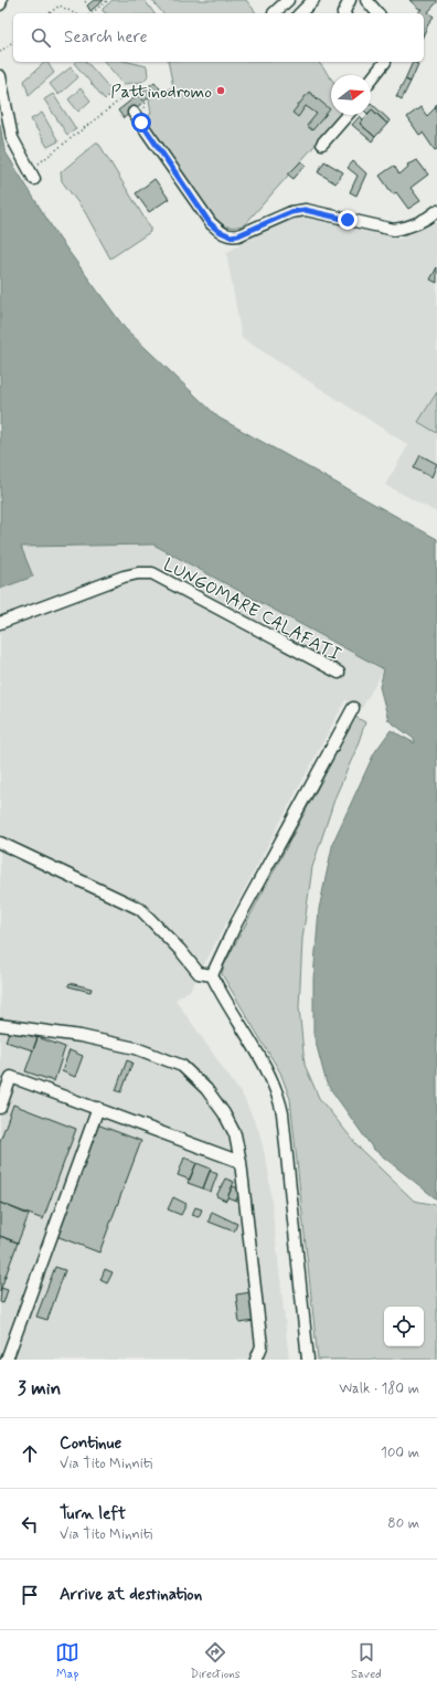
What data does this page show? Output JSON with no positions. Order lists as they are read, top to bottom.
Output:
{
  "streets": {
    "street": ["LUNGOMARE CALAFATI"]
  },
  "places": ["Pattinodromo"],
  "north": "right",
  "page": {
    "search": "Search here",
    "heading": ["3 min", "Walk · 180 m"],
    "list": [
      ["Continue", "Via Tito Minniti", "100 m"],
      ["Turn left", "Via Tito Minniti", "80 m"],
      "Arrive at destination"
    ],
    "nav": ["Map", "Directions", "Saved"]
  }
}
